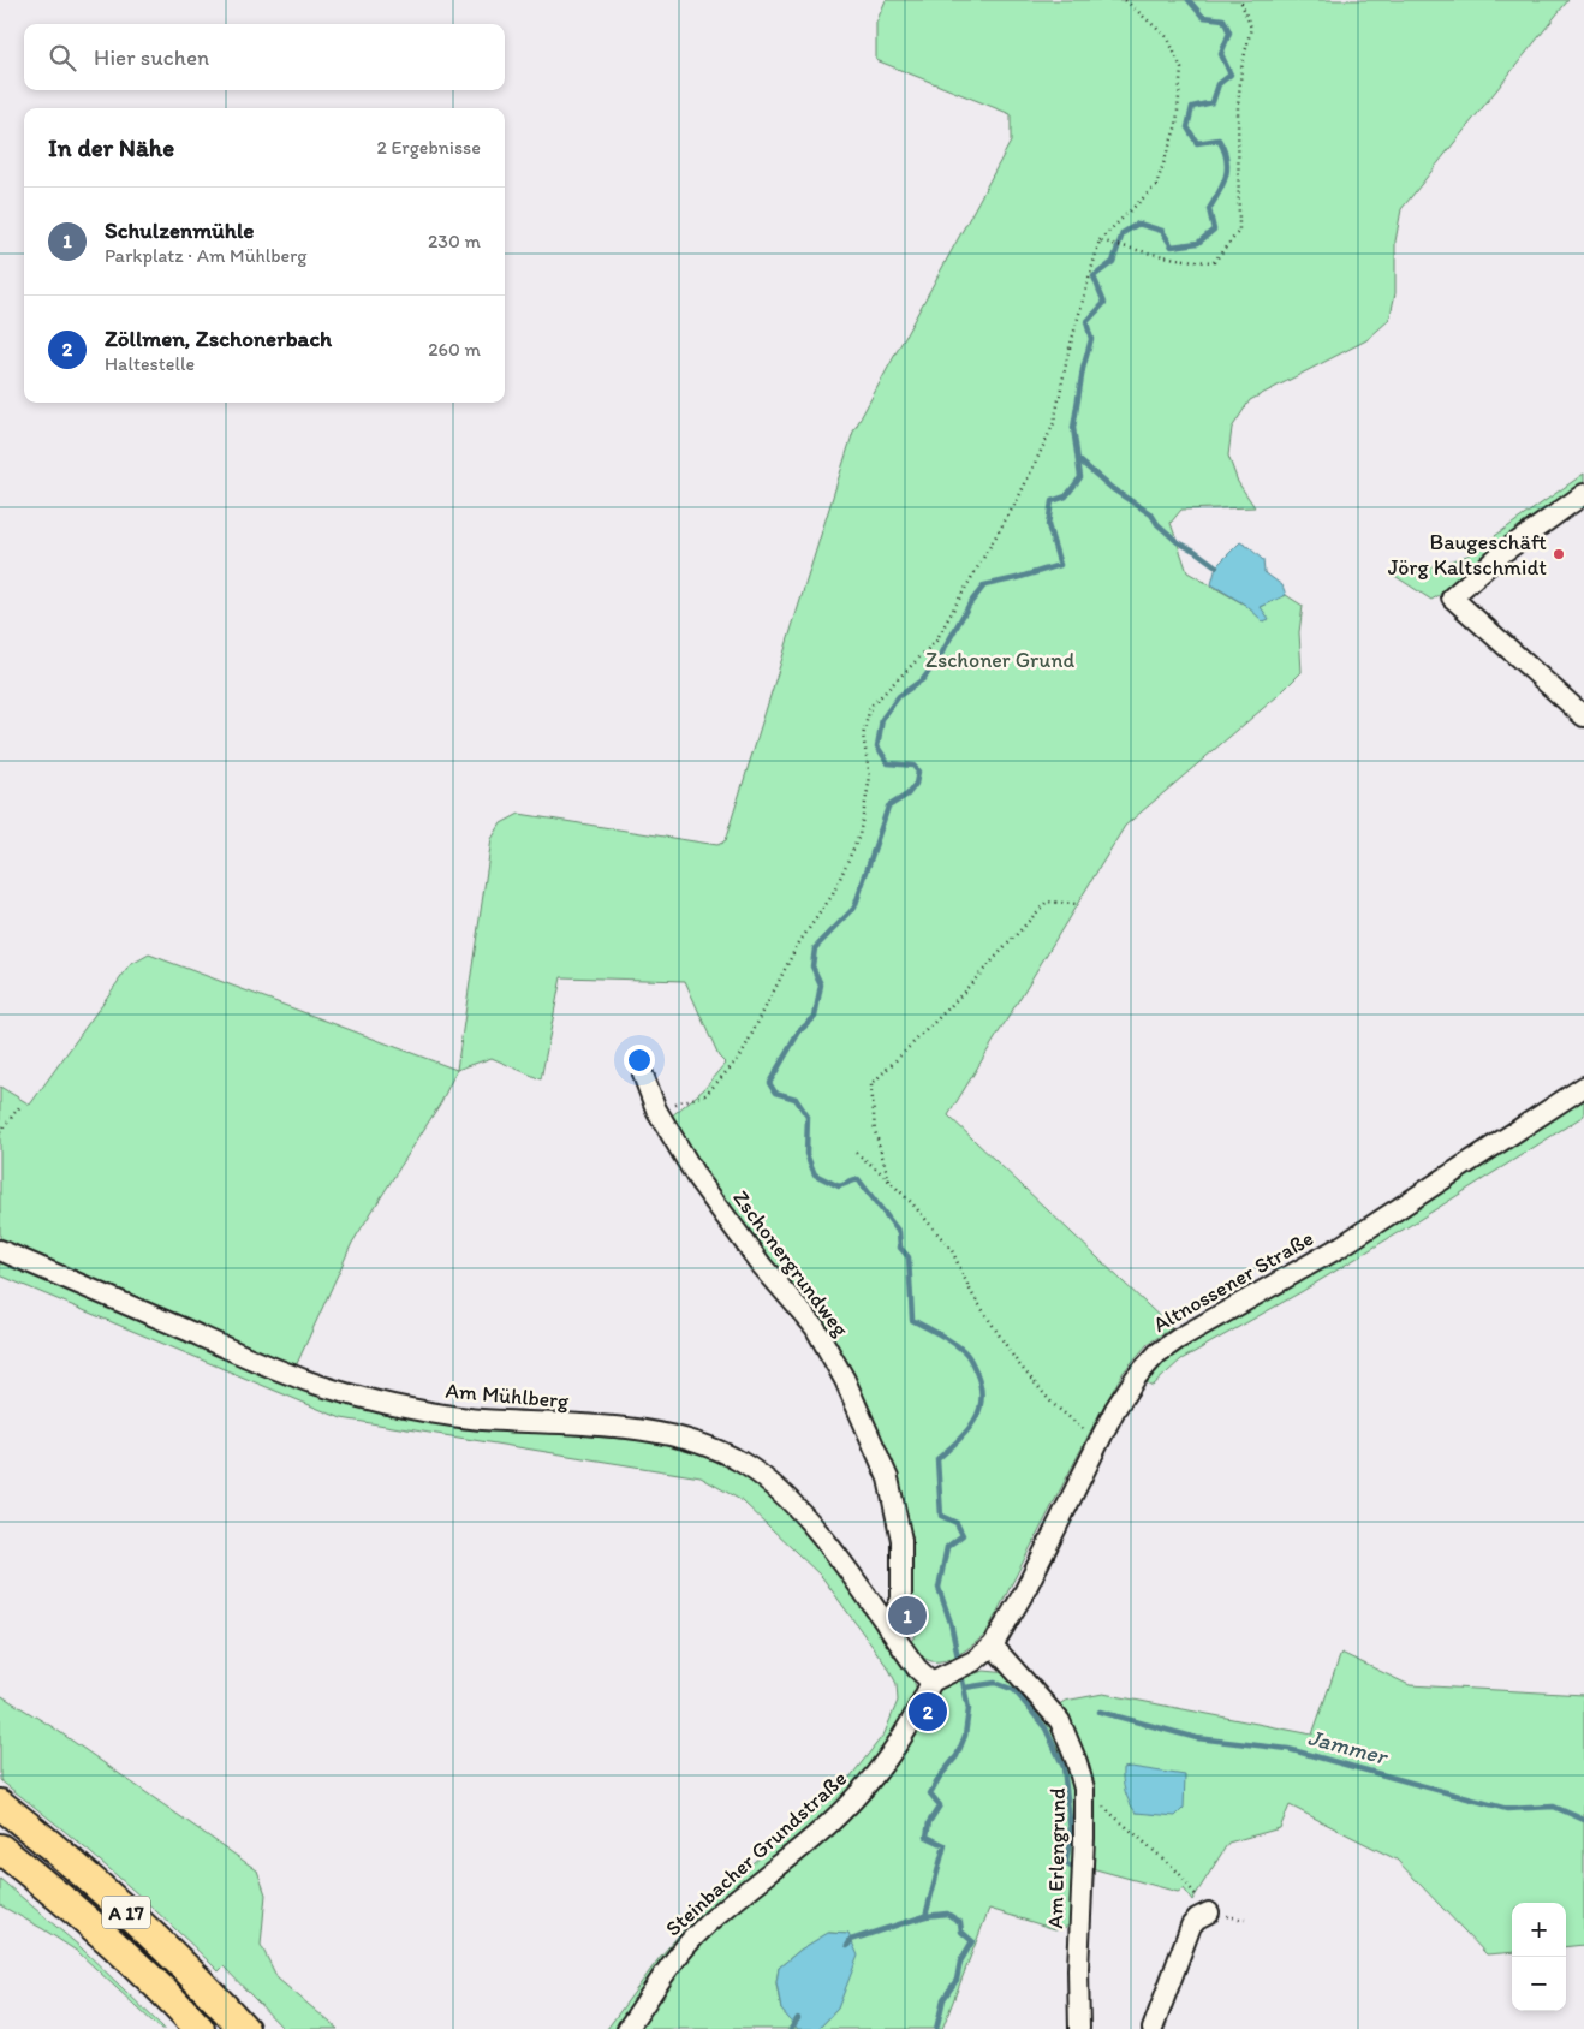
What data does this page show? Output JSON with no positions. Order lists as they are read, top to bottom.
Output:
{
  "streets": {
    "highway": ["A 17"],
    "street": [
      "Zschonergrundweg",
      "Altnossener Straße",
      "Am Mühlberg",
      "Steinbacher Grundstraße",
      "Am Erlengrund"
    ]
  },
  "crossings": [
    ["Zschonergrundweg", "Am Mühlberg"],
    ["Altnossener Straße", "Am Mühlberg"],
    ["Altnossener Straße", "Steinbacher Grundstraße"],
    ["Altnossener Straße", "Am Erlengrund"],
    ["Am Mühlberg", "Steinbacher Grundstraße"]
  ],
  "water": ["Jammer"],
  "parks": ["Zschoner Grund"],
  "places": ["Baugeschäft Jörg Kaltschmidt"],
  "page": {
    "search": "Hier suchen",
    "heading": ["In der Nähe", "2 Ergebnisse"],
    "list": [
      {
        "mark": "1",
        "name": "Schulzenmühle",
        "note": "Parkplatz · Am Mühlberg",
        "value": "230 m"
      },
      {
        "mark": "2",
        "name": "Zöllmen, Zschonerbach",
        "note": "Haltestelle",
        "value": "260 m"
      }
    ],
    "pins": ["1", "2"],
    "map_buttons": ["+", "−"]
  }
}
